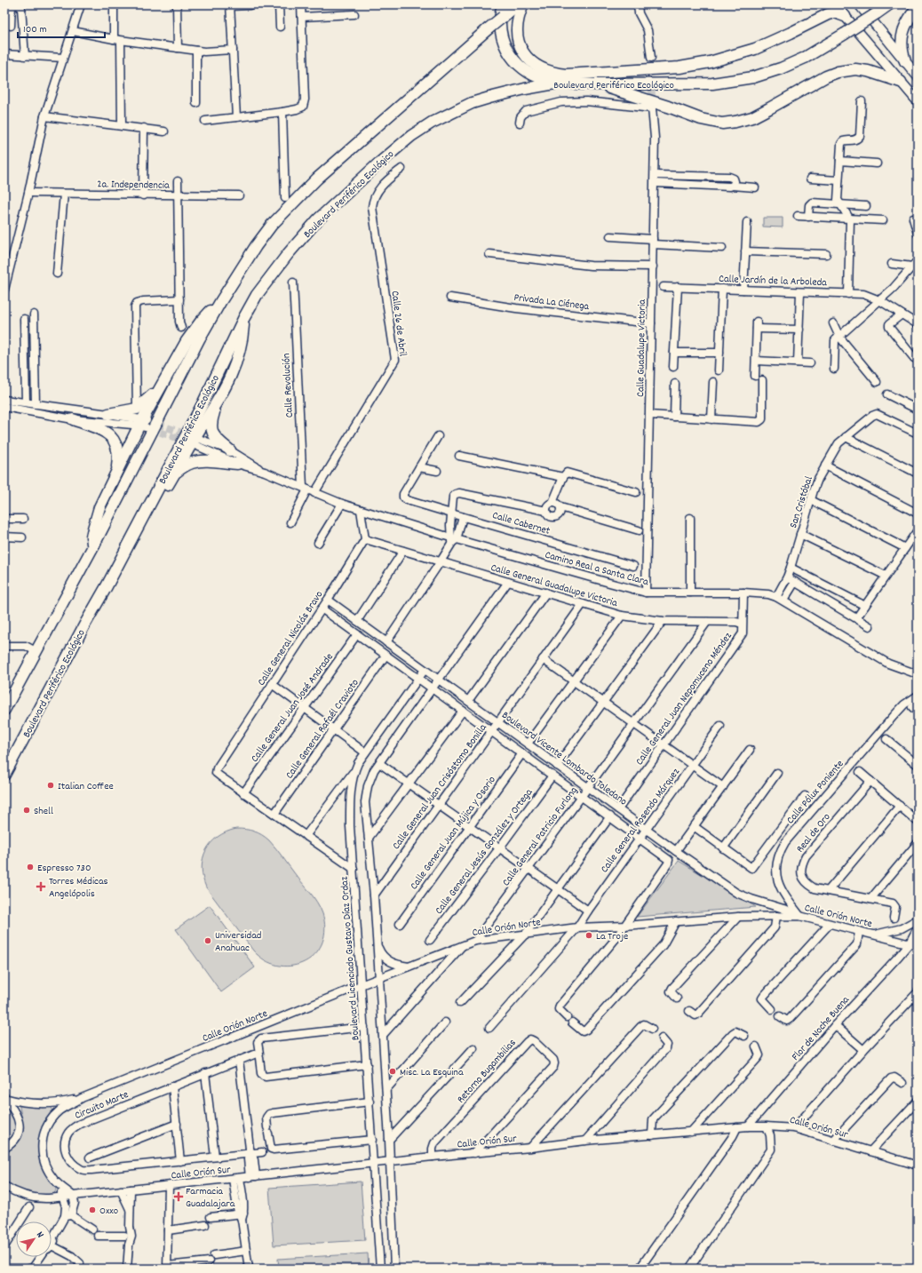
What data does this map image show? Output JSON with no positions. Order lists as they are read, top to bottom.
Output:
{
  "streets": {
    "highway": ["Boulevard Periférico Ecológico"],
    "street": [
      "2a. Independencia",
      "Calle Jardín de la Arboleda",
      "Privada La Ciénega",
      "Calle 26 de Abril",
      "Calle Guadalupe Victoria",
      "Calle Revolución",
      "San Cristóbal",
      "Calle Cabernet",
      "Camino Real a Santa Clara",
      "Calle General Guadalupe Victoria",
      "Calle General Nicolás Bravo",
      "Calle General Juan Nepomuceno Méndez",
      "Calle General Juan José Andrade",
      "Calle General Rafaél Cravioto",
      "Boulevard Vicente Lombardo Toledano",
      "Calle General Juan Crisóstomo Bonilla",
      "Calle Pólux Poniente",
      "Calle General Rosendo Márquez",
      "Calle General Juan Mújica y Osorio",
      "Real de Oro",
      "Calle General Patricio Furlong",
      "Calle General Jesús González y Ortega",
      "Calle Orión Norte",
      "Boulevard Licenciado Gustavo Díaz Ordaz",
      "Flor de Noche Buena",
      "Retorno Bugambilias",
      "Circuito Marte",
      "Calle Orión Sur"
    ]
  },
  "crossings": [
    ["Privada La Ciénega", "Calle Guadalupe Victoria"],
    ["Calle 26 de Abril", "Calle Revolución"],
    ["Calle 26 de Abril", "Camino Real a Santa Clara"],
    ["Calle Guadalupe Victoria", "Camino Real a Santa Clara"],
    ["Calle Revolución", "Camino Real a Santa Clara"],
    ["San Cristóbal", "Camino Real a Santa Clara"],
    ["Camino Real a Santa Clara", "Calle General Juan Nepomuceno Méndez"],
    ["Calle General Guadalupe Victoria", "Calle General Nicolás Bravo"],
    ["Calle General Guadalupe Victoria", "Calle General Juan Nepomuceno Méndez"],
    ["Calle General Guadalupe Victoria", "Calle General Juan Crisóstomo Bonilla"],
    ["Calle General Guadalupe Victoria", "Calle General Patricio Furlong"],
    ["Calle General Nicolás Bravo", "Calle General Juan José Andrade"],
    ["Calle General Nicolás Bravo", "Boulevard Vicente Lombardo Toledano"],
    ["Calle General Juan Nepomuceno Méndez", "Boulevard Vicente Lombardo Toledano"],
    ["Calle General Juan José Andrade", "Boulevard Vicente Lombardo Toledano"],
    ["Calle General Rafaél Cravioto", "Boulevard Vicente Lombardo Toledano"],
    ["Boulevard Vicente Lombardo Toledano", "Calle General Juan Crisóstomo Bonilla"],
    ["Boulevard Vicente Lombardo Toledano", "Calle Pólux Poniente"],
    ["Boulevard Vicente Lombardo Toledano", "Calle General Rosendo Márquez"],
    ["Boulevard Vicente Lombardo Toledano", "Calle General Juan Mújica y Osorio"],
    ["Boulevard Vicente Lombardo Toledano", "Calle General Patricio Furlong"],
    ["Boulevard Vicente Lombardo Toledano", "Calle General Jesús González y Ortega"],
    ["Boulevard Vicente Lombardo Toledano", "Calle Orión Norte"],
    ["Boulevard Vicente Lombardo Toledano", "Boulevard Licenciado Gustavo Díaz Ordaz"],
    ["Calle Pólux Poniente", "Calle Orión Norte"],
    ["Calle General Rosendo Márquez", "Calle Orión Norte"],
    ["Calle General Patricio Furlong", "Calle Orión Norte"],
    ["Calle Orión Norte", "Boulevard Licenciado Gustavo Díaz Ordaz"],
    ["Calle Orión Norte", "Flor de Noche Buena"],
    ["Boulevard Licenciado Gustavo Díaz Ordaz", "Calle Orión Sur"],
    ["Flor de Noche Buena", "Calle Orión Sur"],
    ["Retorno Bugambilias", "Calle Orión Sur"]
  ],
  "places": {
    "other": [
      "Italian Coffee",
      "Shell",
      "Espresso 730",
      "La Troje",
      "Universidad Anahuac",
      "Misc. La Esquina",
      "Oxxo"
    ],
    "health": ["Torres Médicas Angelópolis", "Farmacia Guadalajara"]
  },
  "scale_bar": "100 m",
  "north": "top right"
}
